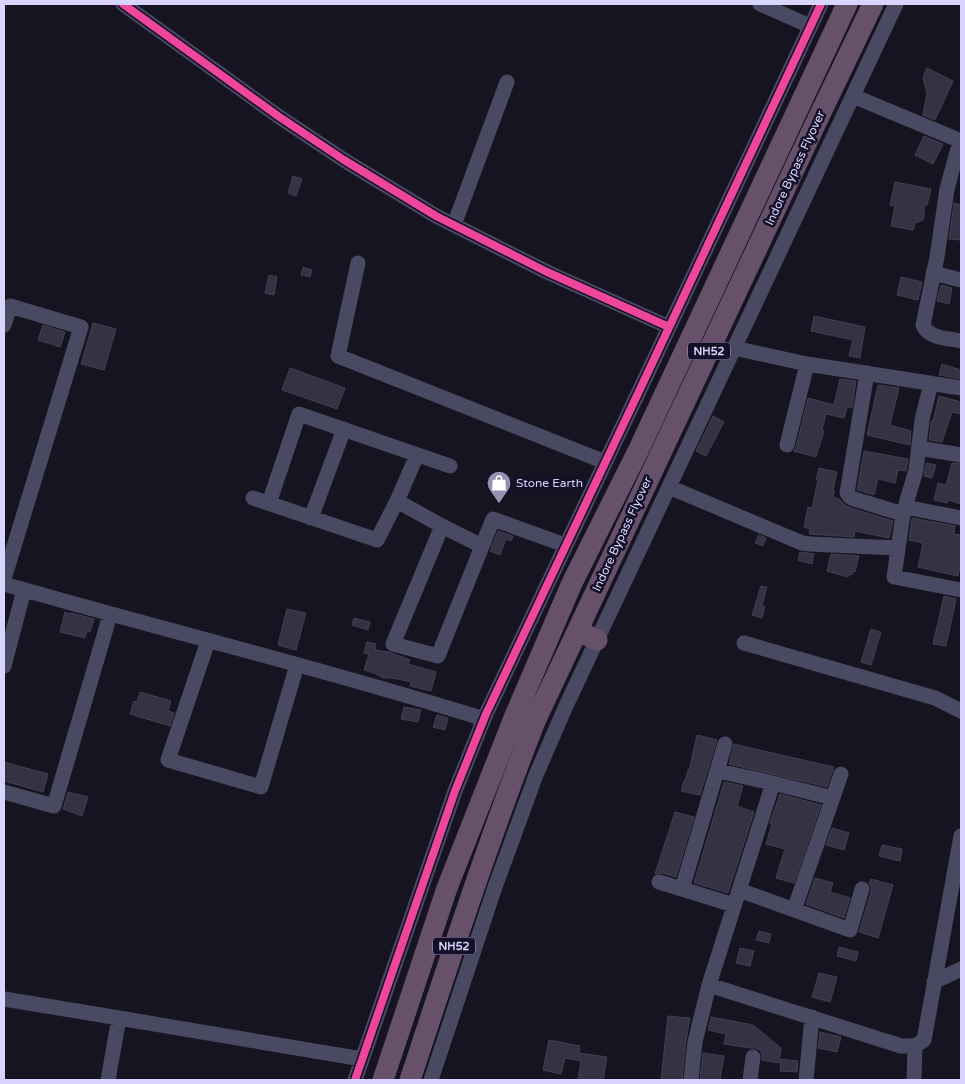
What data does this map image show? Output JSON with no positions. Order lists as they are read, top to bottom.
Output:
{
  "streets": {
    "highway": ["Indore Bypass Flyover", "NH52"]
  },
  "places": {
    "shop": ["Stone Earth"]
  }
}
